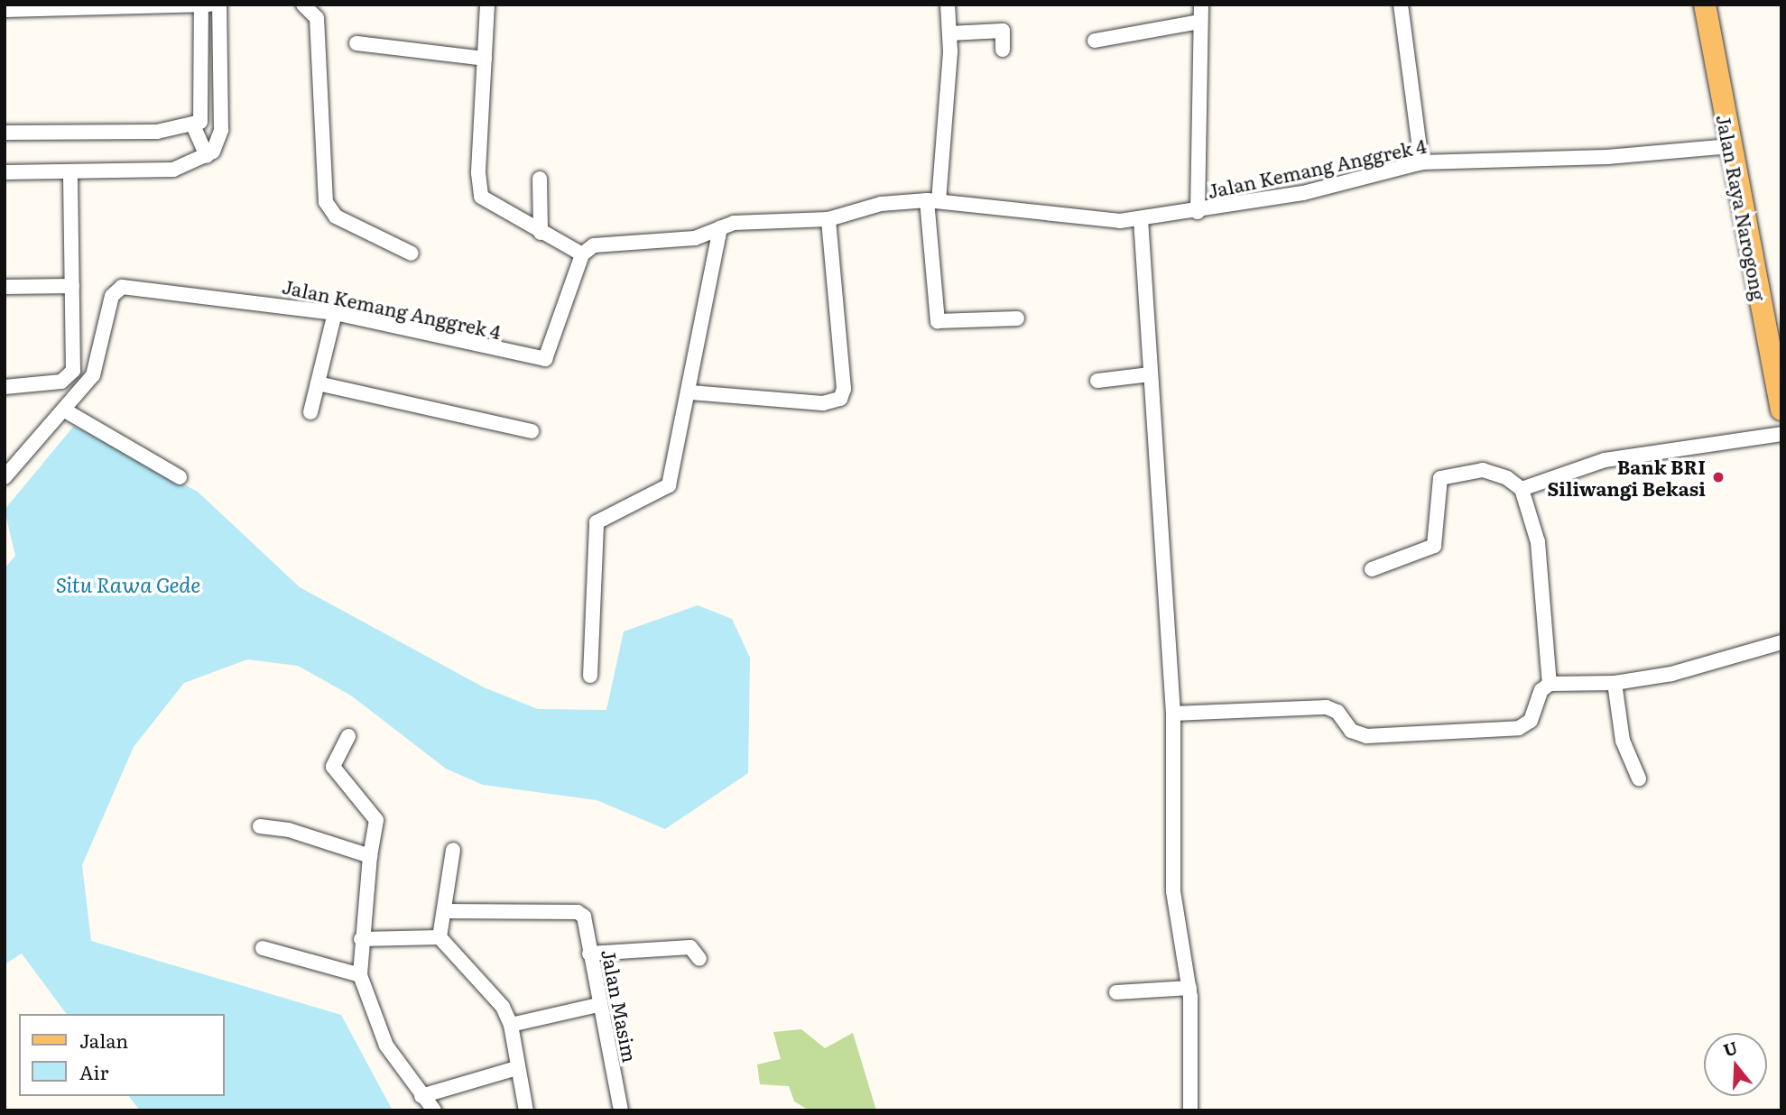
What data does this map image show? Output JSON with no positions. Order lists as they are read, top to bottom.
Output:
{
  "streets": {
    "main road": ["Jalan Raya Narogong"],
    "street": ["Jalan Kemang Anggrek 4", "Jalan Masim"]
  },
  "crossings": [
    ["Jalan Kemang Anggrek 4", "Jalan Raya Narogong"]
  ],
  "water": ["Situ Rawa Gede"],
  "places": ["Bank BRI Siliwangi Bekasi"],
  "legend": ["Jalan", "Air"],
  "north": "top"
}
